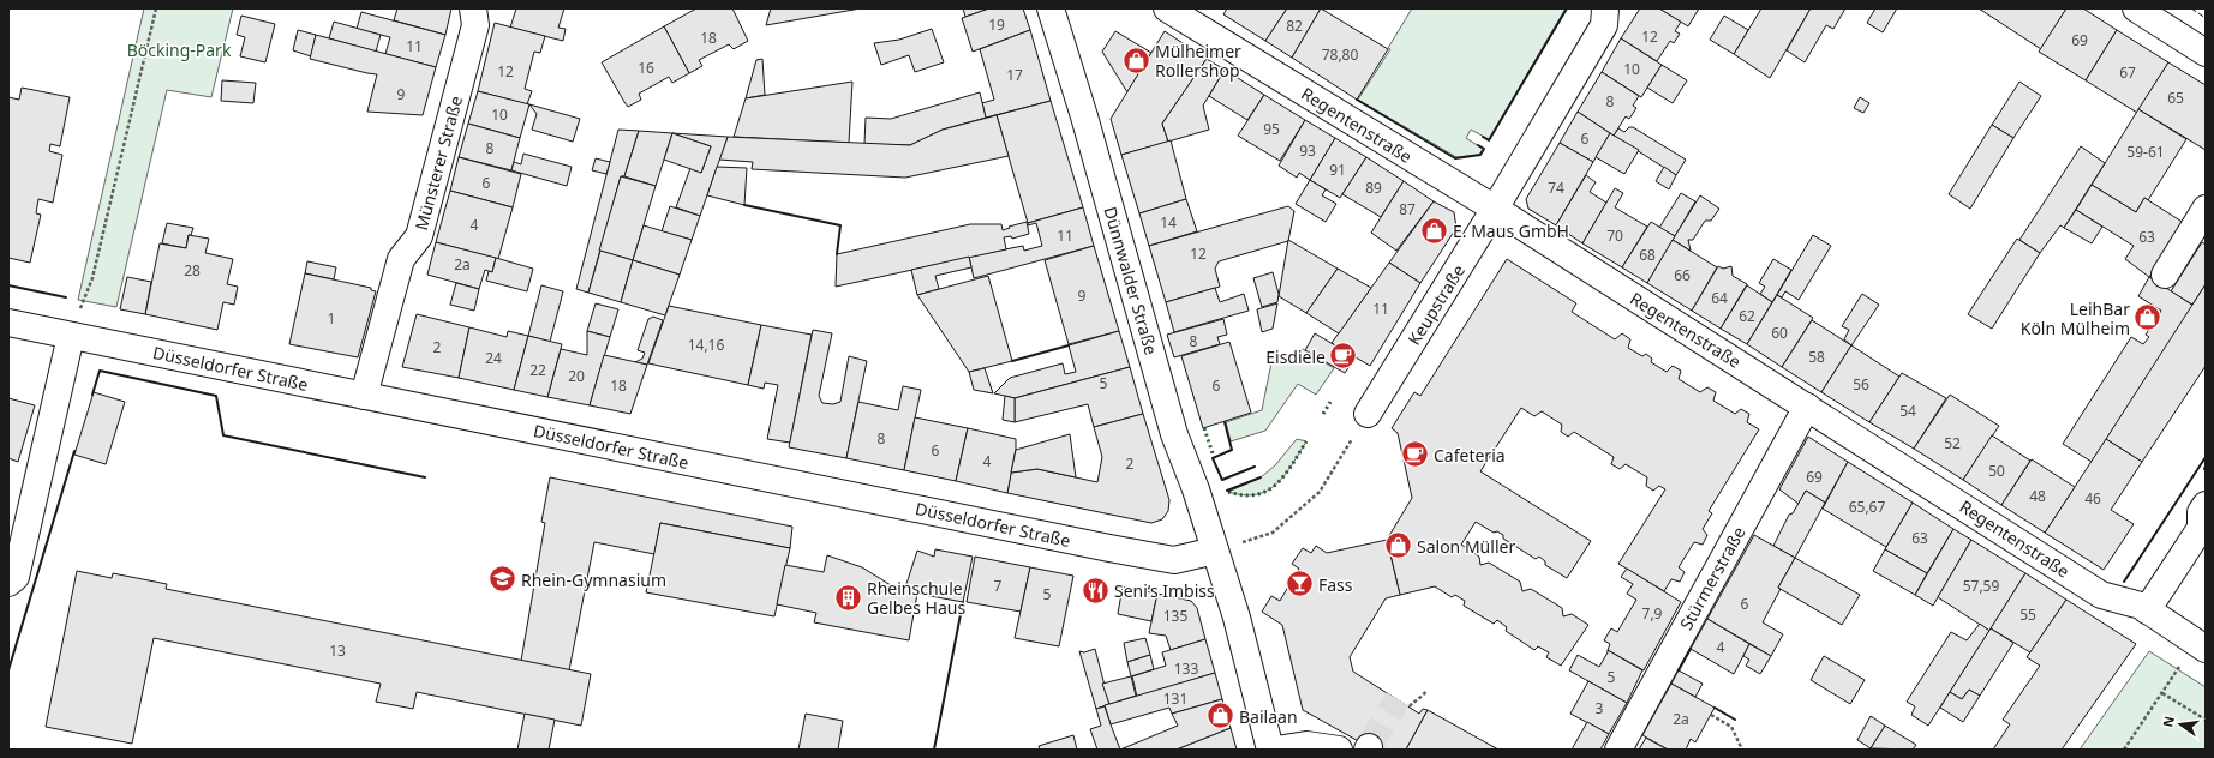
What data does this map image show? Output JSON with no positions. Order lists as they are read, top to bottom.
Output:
{
  "streets": {
    "street": [
      "Regentenstraße",
      "Münsterer Straße",
      "Dünnwalder Straße",
      "Keupstraße",
      "Düsseldorfer Straße",
      "Stürmerstraße"
    ]
  },
  "crossings": [
    ["Regentenstraße", "Keupstraße"],
    ["Regentenstraße", "Stürmerstraße"],
    ["Münsterer Straße", "Düsseldorfer Straße"],
    ["Dünnwalder Straße", "Düsseldorfer Straße"]
  ],
  "parks": ["Böcking-Park"],
  "places": {
    "shop": [
      "Mülheimer Rollershop",
      "E. Maus GmbH",
      "LeihBar Köln Mülheim",
      "Salon Müller",
      "Bailaan"
    ],
    "cafe": ["Eisdiele", "Cafeteria"],
    "school or university": ["Rhein-Gymnasium"],
    "bar": ["Fass"],
    "restaurant": ["Seni‘s Imbiss"],
    "building": ["Rheinschule Gelbes Haus"]
  },
  "house_numbers": [
    "19",
    "82",
    "12",
    "18",
    "69",
    "11",
    "78,80",
    "16",
    "10",
    "12",
    "67",
    "17",
    "9",
    "65",
    "8",
    "10",
    "95",
    "6",
    "8",
    "93",
    "59-61",
    "91",
    "6",
    "89",
    "74",
    "87",
    "14",
    "4",
    "11",
    "70",
    "63",
    "12",
    "68",
    "2a",
    "28",
    "66",
    "9",
    "64",
    "11",
    "62",
    "1",
    "60",
    "8",
    "14,16",
    "2",
    "58",
    "24",
    "22",
    "20",
    "5",
    "56",
    "18",
    "6",
    "54",
    "8",
    "52",
    "6",
    "4",
    "2",
    "50",
    "69",
    "48",
    "46",
    "65,67",
    "63",
    "7",
    "57,59",
    "5",
    "6",
    "7,9",
    "55",
    "135",
    "4",
    "13",
    "133",
    "5",
    "131",
    "3",
    "2a"
  ],
  "north": "left"
}
